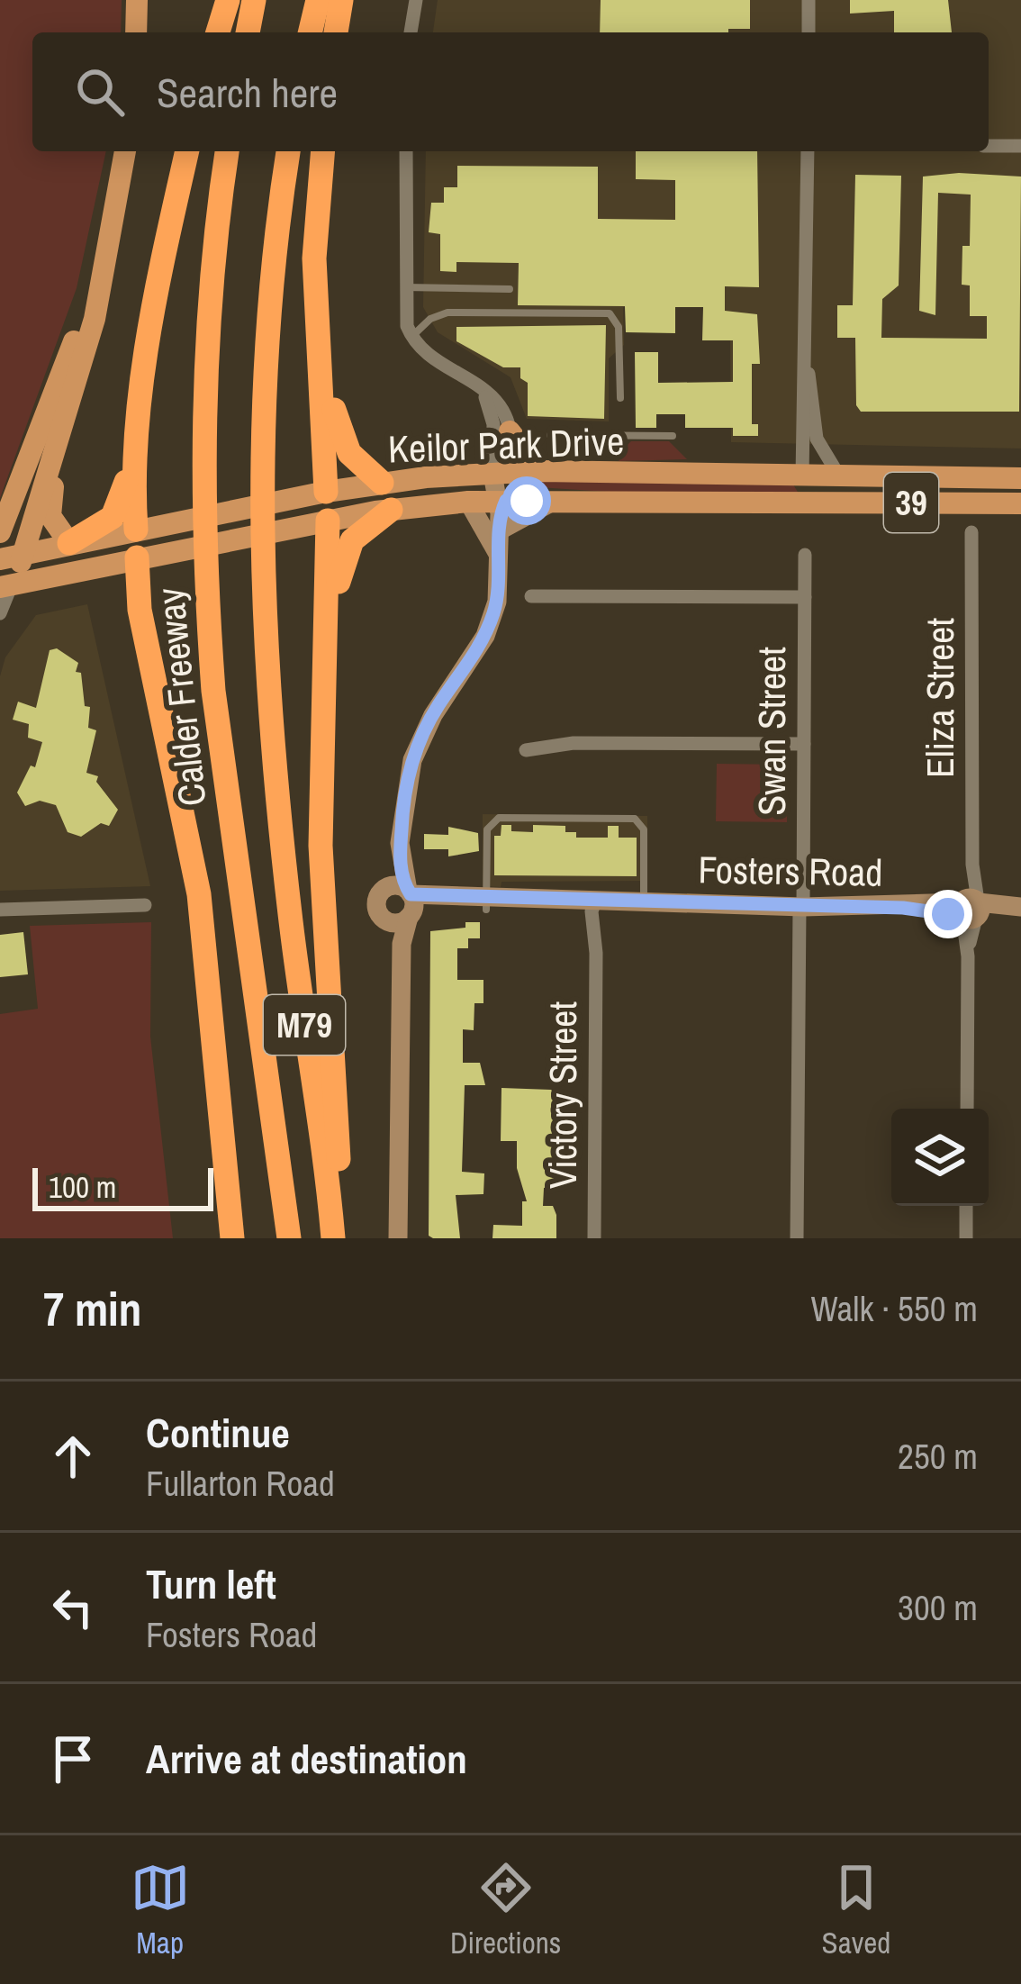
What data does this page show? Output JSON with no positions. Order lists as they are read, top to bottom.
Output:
{
  "streets": {
    "highway": ["Calder Freeway", "M79"],
    "main road": ["Keilor Park Drive", "39", "Fosters Road"],
    "street": ["Eliza Street", "Swan Street", "Victory Street"]
  },
  "crossings": [
    ["Eliza Street", "Fosters Road"],
    ["Swan Street", "Fosters Road"],
    ["Fosters Road", "Victory Street"]
  ],
  "scale_bar": "100 m",
  "page": {
    "search": "Search here",
    "scale": "100 m",
    "heading": ["7 min", "Walk · 550 m"],
    "list": [
      ["Continue", "Fullarton Road", "250 m"],
      ["Turn left", "Fosters Road", "300 m"],
      "Arrive at destination"
    ],
    "nav": ["Map", "Directions", "Saved"]
  }
}
